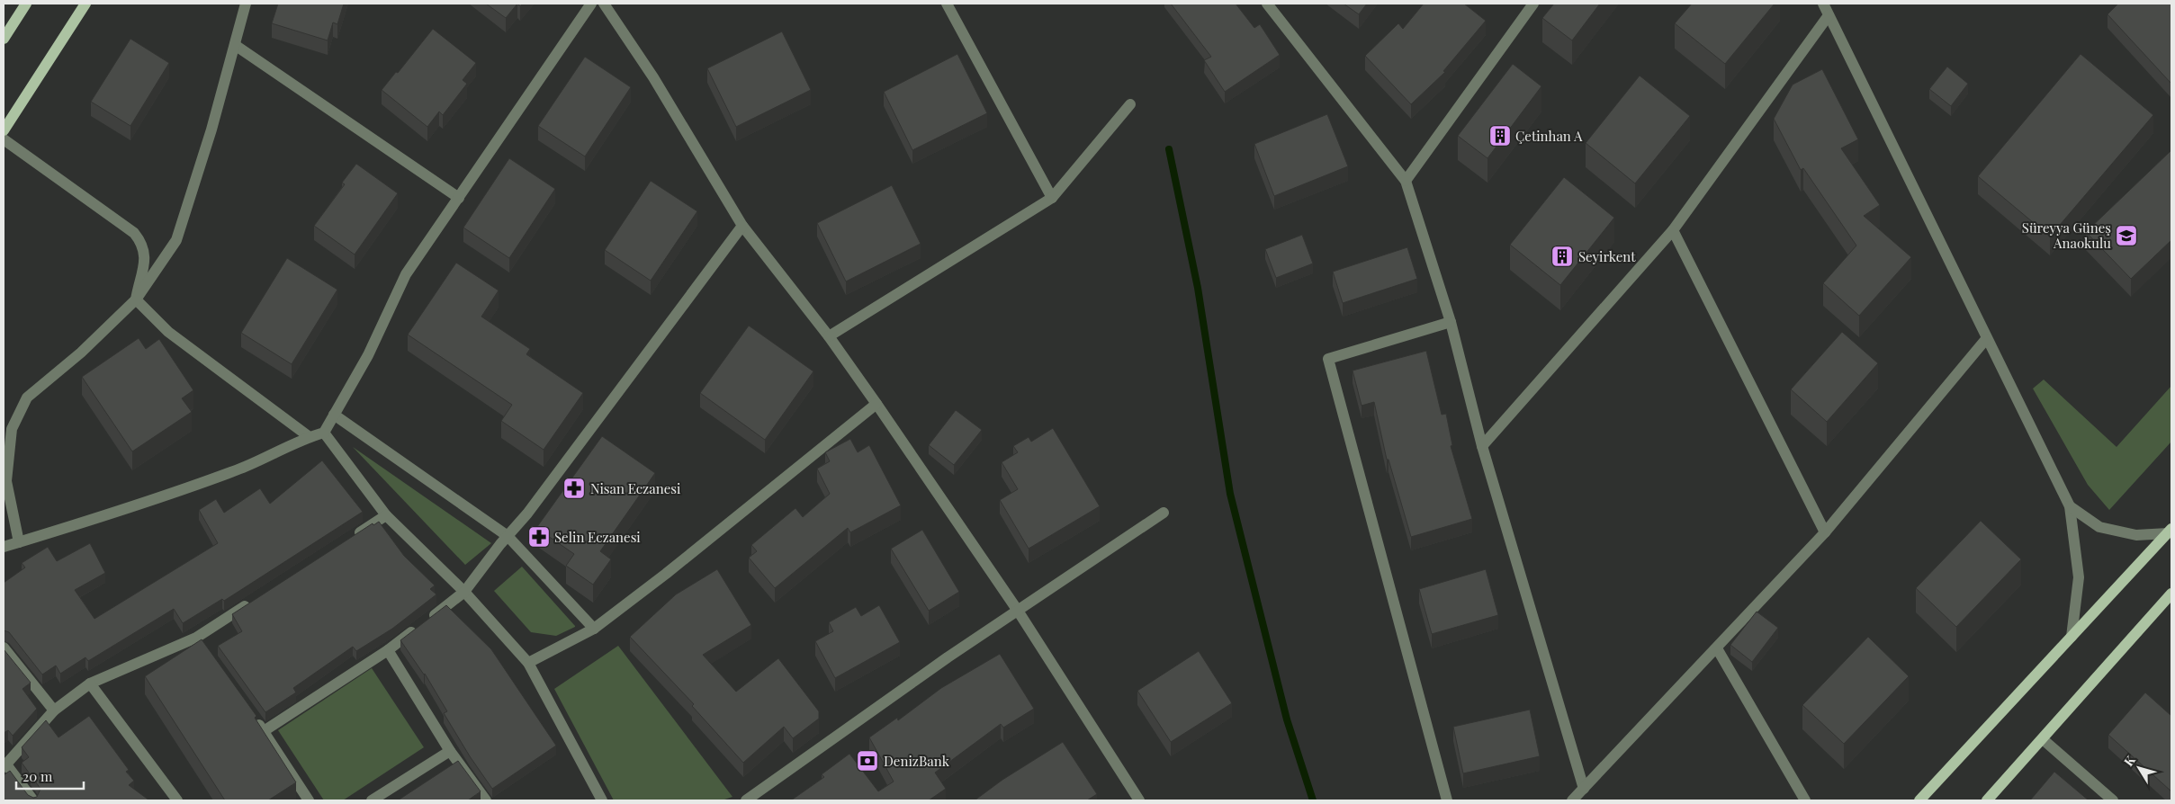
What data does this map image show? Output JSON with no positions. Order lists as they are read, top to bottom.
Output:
{
  "places": {
    "building": ["Çetinhan A", "Seyirkent"],
    "school or university": ["Süreyya Güneş Anaokulu"],
    "pharmacy": ["Nisan Eczanesi", "Selin Eczanesi"],
    "bank": ["DenizBank"]
  },
  "scale_bar": "20 m",
  "north": "top left"
}
